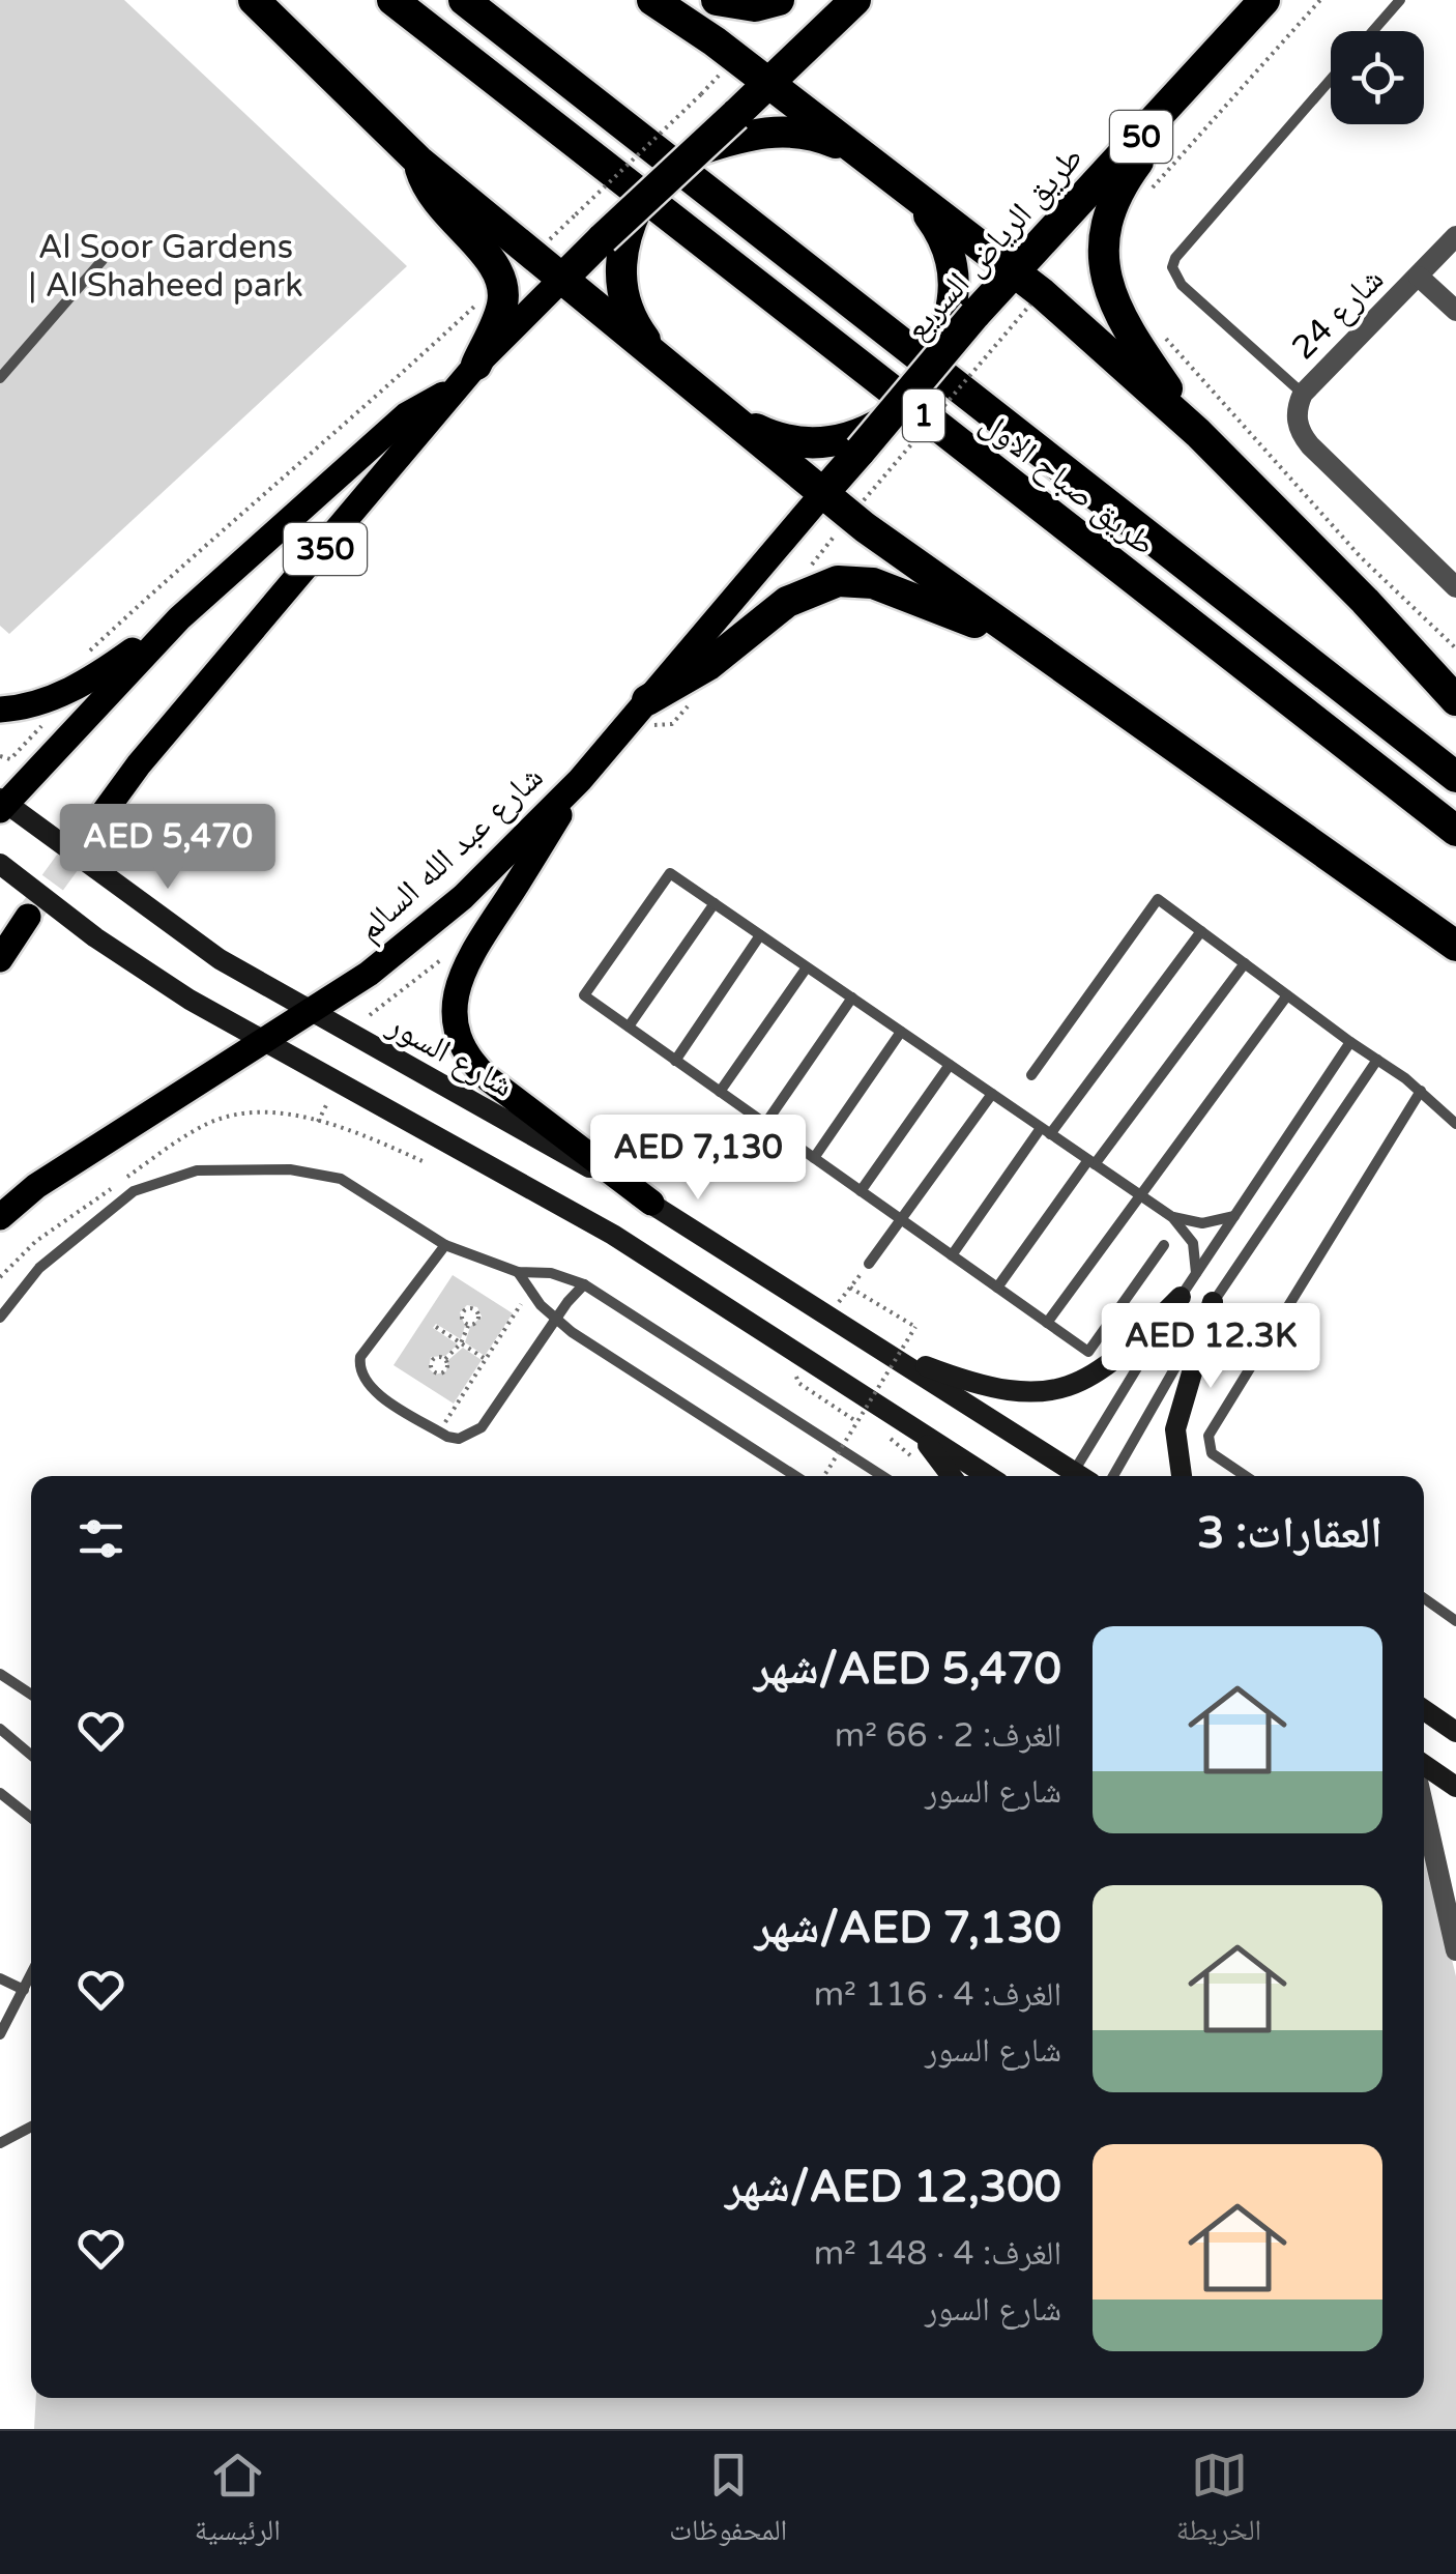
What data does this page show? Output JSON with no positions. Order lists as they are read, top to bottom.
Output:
{
  "streets": {
    "highway": [
      "50",
      "طريق الرياض السريع",
      "1",
      "طريق صباح الاول",
      "350"
    ],
    "main road": ["شارع عبد الله السالم", "شارع السور"],
    "street": ["شارع 24"]
  },
  "crossings": [
    ["طريق الرياض السريع", "350"],
    ["طريق الرياض السريع", "شارع عبد الله السالم"],
    ["شارع عبد الله السالم", "شارع السور"]
  ],
  "parks": ["Al Soor Gardens | Al Shaheed park"],
  "page": {
    "price": ["AED 5,470", "AED 7,130", "AED 12.3K"],
    "heading": "العقارات: 3",
    "list": [
      {
        "name": "AED 5,470/شهر",
        "note": "الغرف: 2 · 66 m² · شارع السور"
      },
      {
        "name": "AED 7,130/شهر",
        "note": "الغرف: 4 · 116 m² · شارع السور"
      },
      {
        "name": "AED 12,300/شهر",
        "note": "الغرف: 4 · 148 m² · شارع السور"
      }
    ],
    "tabs": ["الخريطة", "المحفوظات", "الرئيسية"]
  }
}
